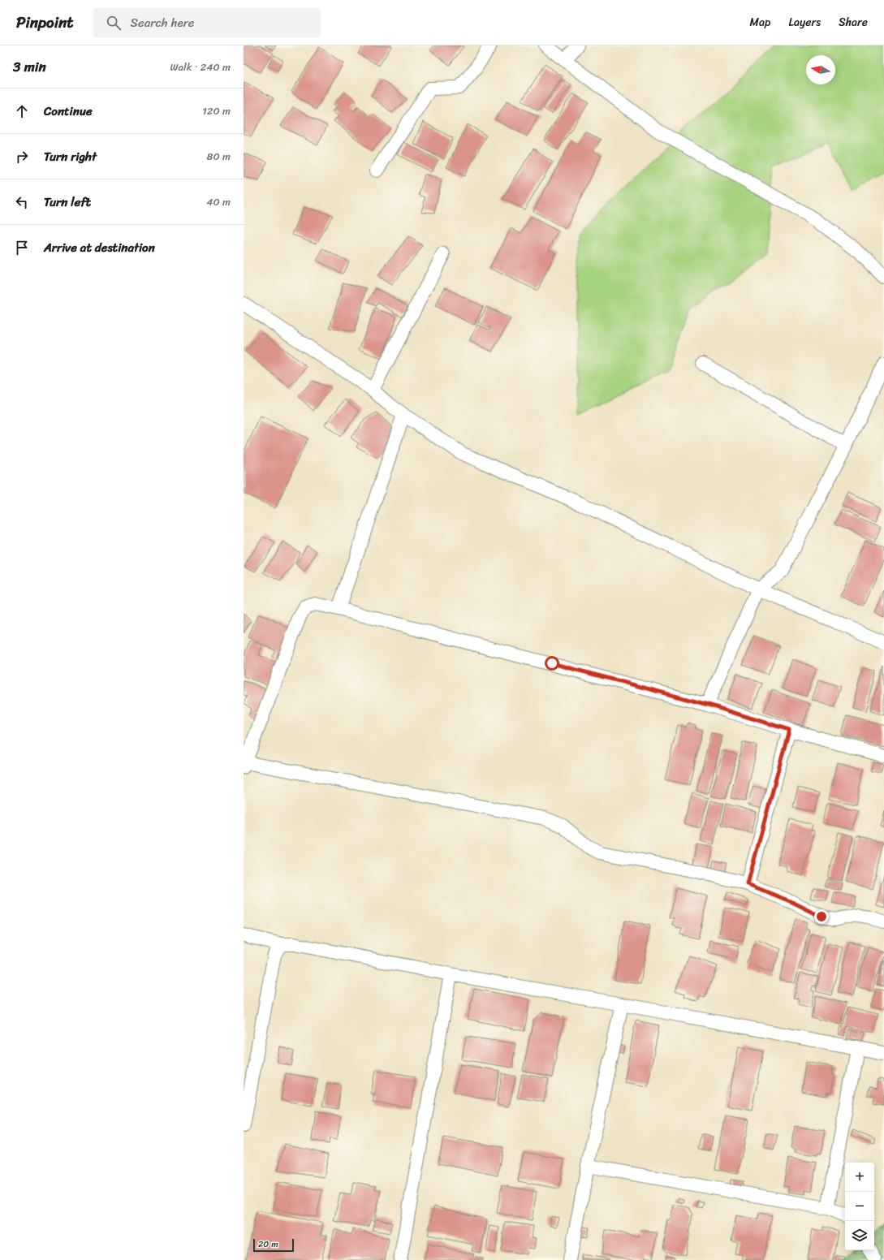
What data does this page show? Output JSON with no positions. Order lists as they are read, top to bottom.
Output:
{
  "scale_bar": "20 m",
  "north": "left",
  "page": {
    "header": "Pinpoint",
    "search": "Search here",
    "nav": ["Map", "Layers", "Share"],
    "heading": ["3 min", "Walk · 240 m"],
    "list": [
      ["Continue", "120 m"],
      ["Turn right", "80 m"],
      ["Turn left", "40 m"],
      "Arrive at destination"
    ],
    "map_buttons": ["+", "−"],
    "scale": "20 m"
  }
}
